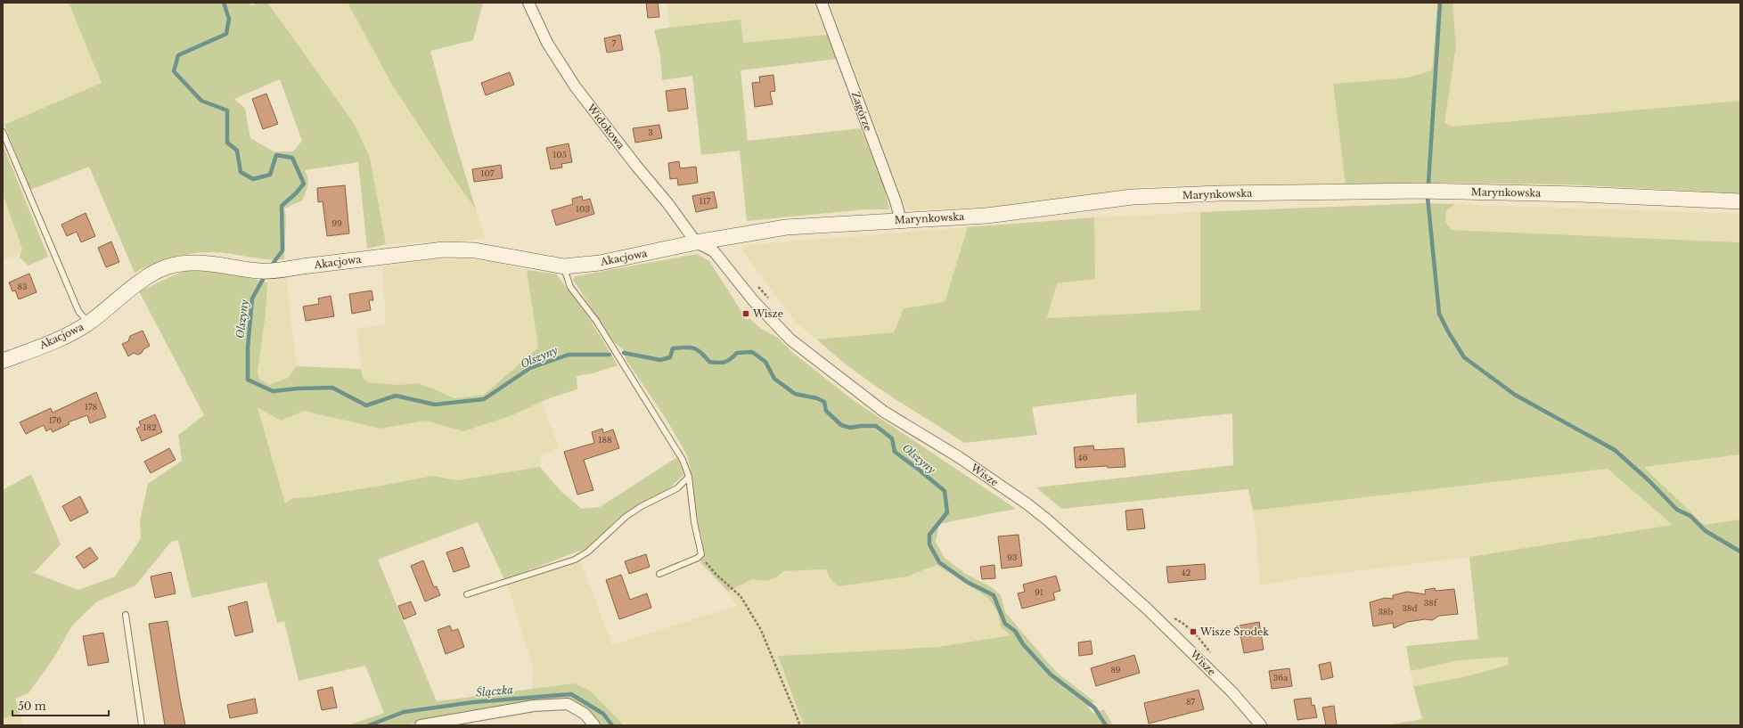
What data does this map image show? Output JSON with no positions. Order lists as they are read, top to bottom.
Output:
{
  "streets": {
    "street": [
      "Zagórze",
      "Widokowa",
      "Marynkowska",
      "Akacjowa",
      "Wisze"
    ]
  },
  "crossings": [
    ["Zagórze", "Marynkowska"],
    ["Widokowa", "Marynkowska"],
    ["Widokowa", "Akacjowa"],
    ["Widokowa", "Wisze"],
    ["Marynkowska", "Akacjowa"],
    ["Marynkowska", "Wisze"],
    ["Akacjowa", "Wisze"]
  ],
  "water": ["Olszyny", "Ślączka"],
  "places": {
    "transit": ["Wisze", "Wisze Środek"]
  },
  "house_numbers": [
    "7",
    "3",
    "105",
    "107",
    "117",
    "103",
    "99",
    "83",
    "178",
    "176",
    "182",
    "188",
    "46",
    "93",
    "42",
    "91",
    "38f",
    "38d",
    "38b",
    "89",
    "36a",
    "87"
  ],
  "scale_bar": "50 m"
}
